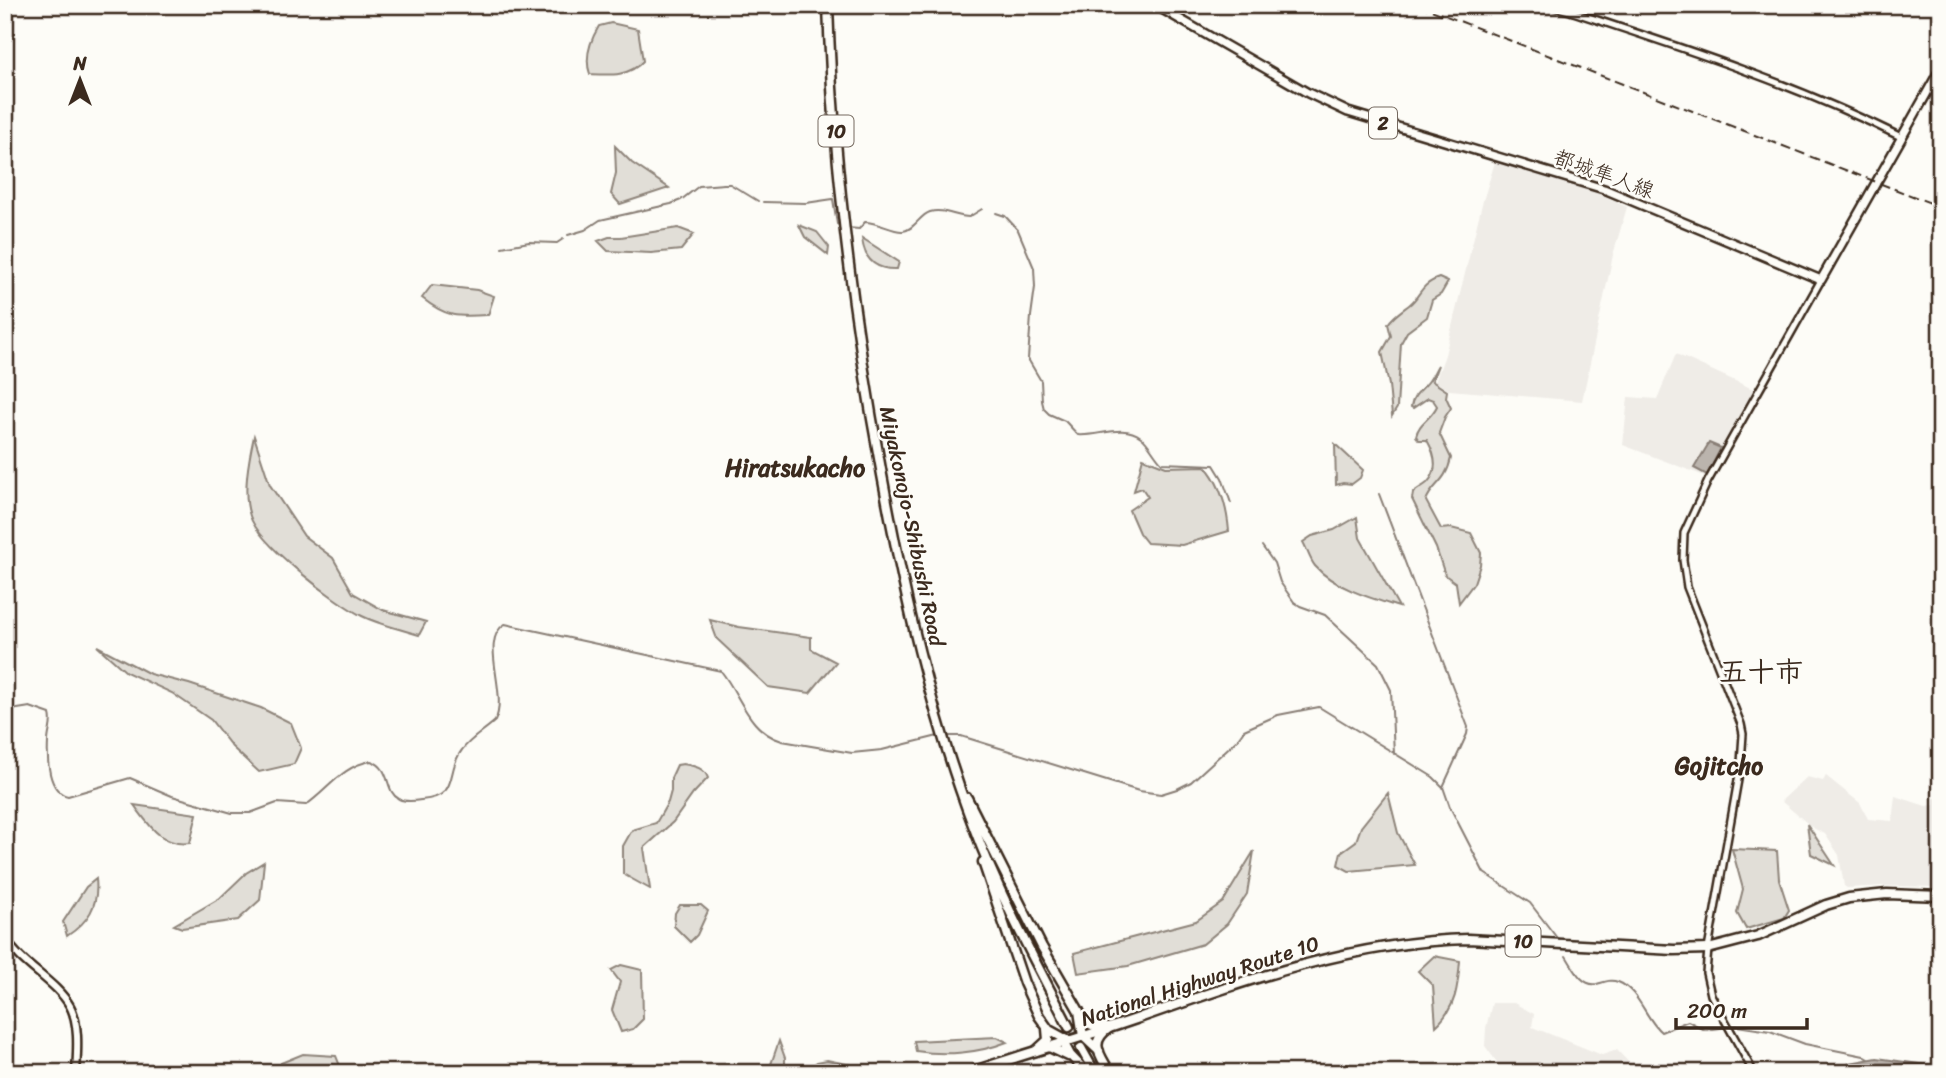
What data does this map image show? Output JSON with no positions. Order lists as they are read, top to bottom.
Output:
{
  "streets": {
    "highway": ["10", "Miyakonojo-Shibushi Road", "National Highway Route 10"],
    "main road": ["2", "都城隼人線"]
  },
  "crossings": [
    ["10", "Miyakonojo-Shibushi Road"]
  ],
  "districts": ["Hiratsukacho", "五十市", "Gojitcho"],
  "scale_bar": "200 m",
  "north": "top"
}
